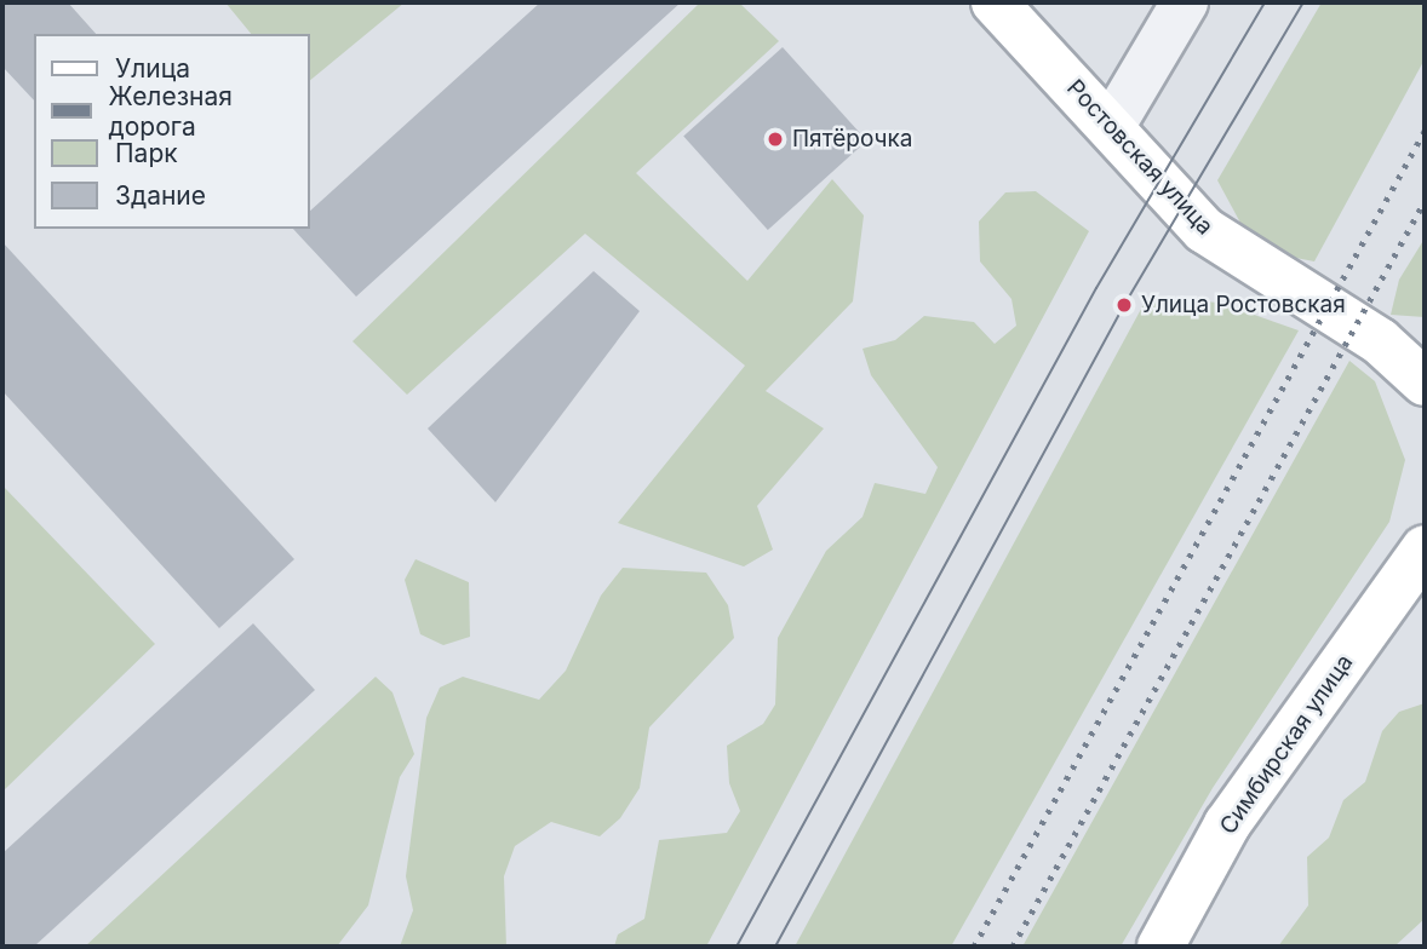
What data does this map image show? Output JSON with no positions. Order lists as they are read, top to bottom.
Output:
{
  "streets": {
    "main road": ["Ростовская улица", "Симбирская улица"]
  },
  "places": ["Пятёрочка", "Улица Ростовская"],
  "legend": [
    "Улица",
    "Железная дорога",
    "Парк",
    "Здание"
  ]
}
